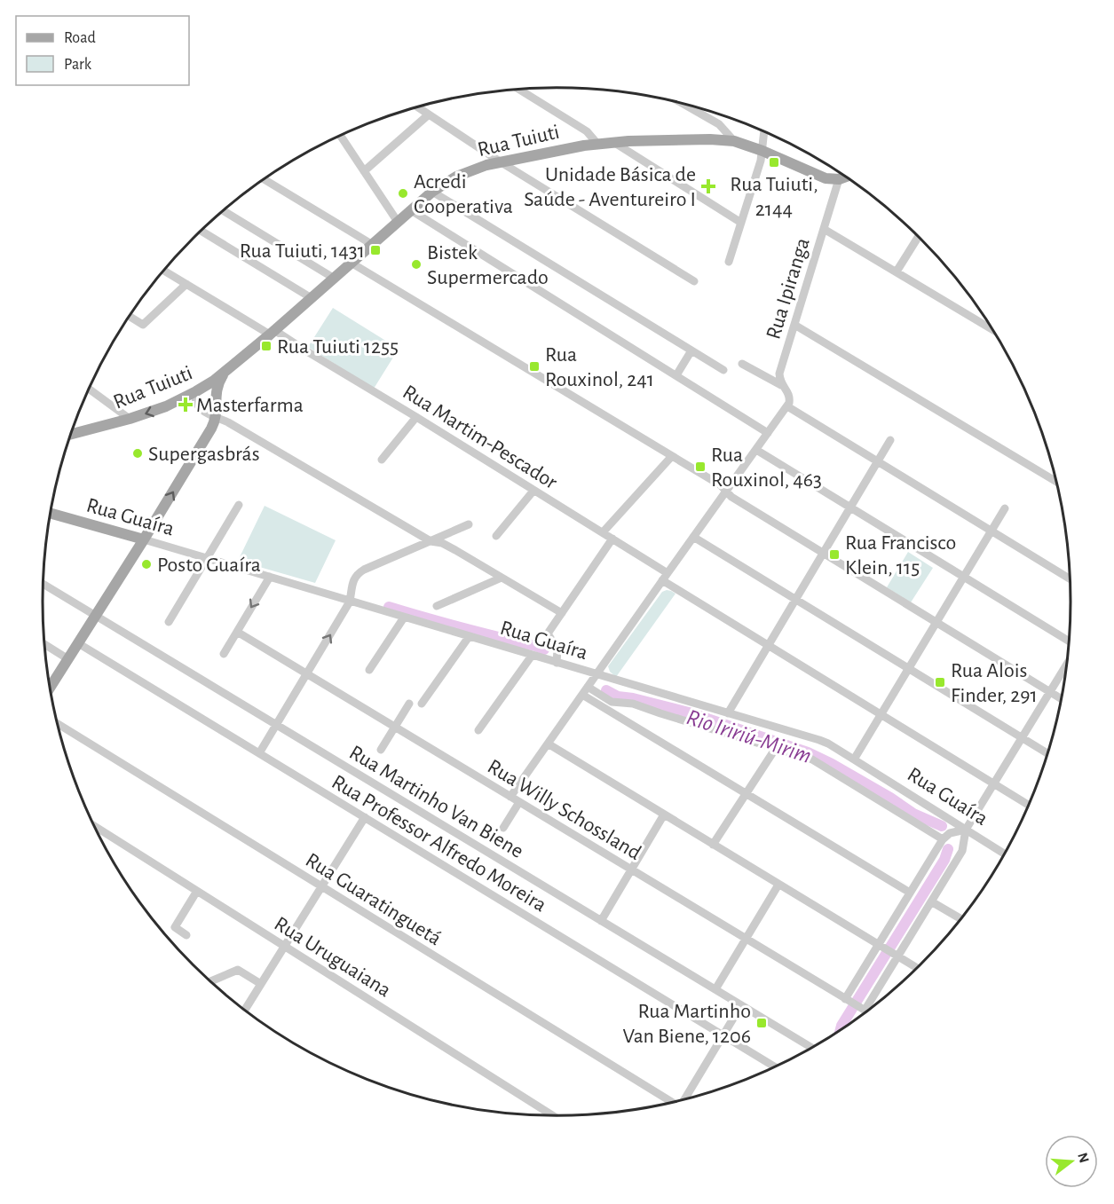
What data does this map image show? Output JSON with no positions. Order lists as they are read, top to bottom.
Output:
{
  "streets": {
    "main road": ["Rua Tuiuti", "Rua Guaíra"],
    "street": [
      "Rua Ipiranga",
      "Rua Martim-Pescador",
      "Rua Martinho Van Biene",
      "Rua Willy Schossland",
      "Rua Professor Alfredo Moreira",
      "Rua Guaratinguetá",
      "Rua Uruguaiana"
    ]
  },
  "crossings": [
    ["Rua Tuiuti", "Rua Ipiranga"],
    ["Rua Tuiuti", "Rua Martim-Pescador"]
  ],
  "water": ["Rio Iririú-Mirim"],
  "places": {
    "transit": [
      "Rua Tuiuti, 2144",
      "Rua Tuiuti, 1431",
      "Rua Tuiuti 1255",
      "Rua Rouxinol, 241",
      "Rua Rouxinol, 463",
      "Rua Francisco Klein, 115",
      "Rua Alois Finder, 291",
      "Rua Martinho Van Biene, 1206"
    ],
    "health": ["Unidade Básica de Saúde - Aventureiro I", "Masterfarma"],
    "other": [
      "Acredi Cooperativa",
      "Bistek Supermercado",
      "Supergasbrás",
      "Posto Guaíra"
    ]
  },
  "legend": ["Road", "Park"],
  "north": "right"
}
